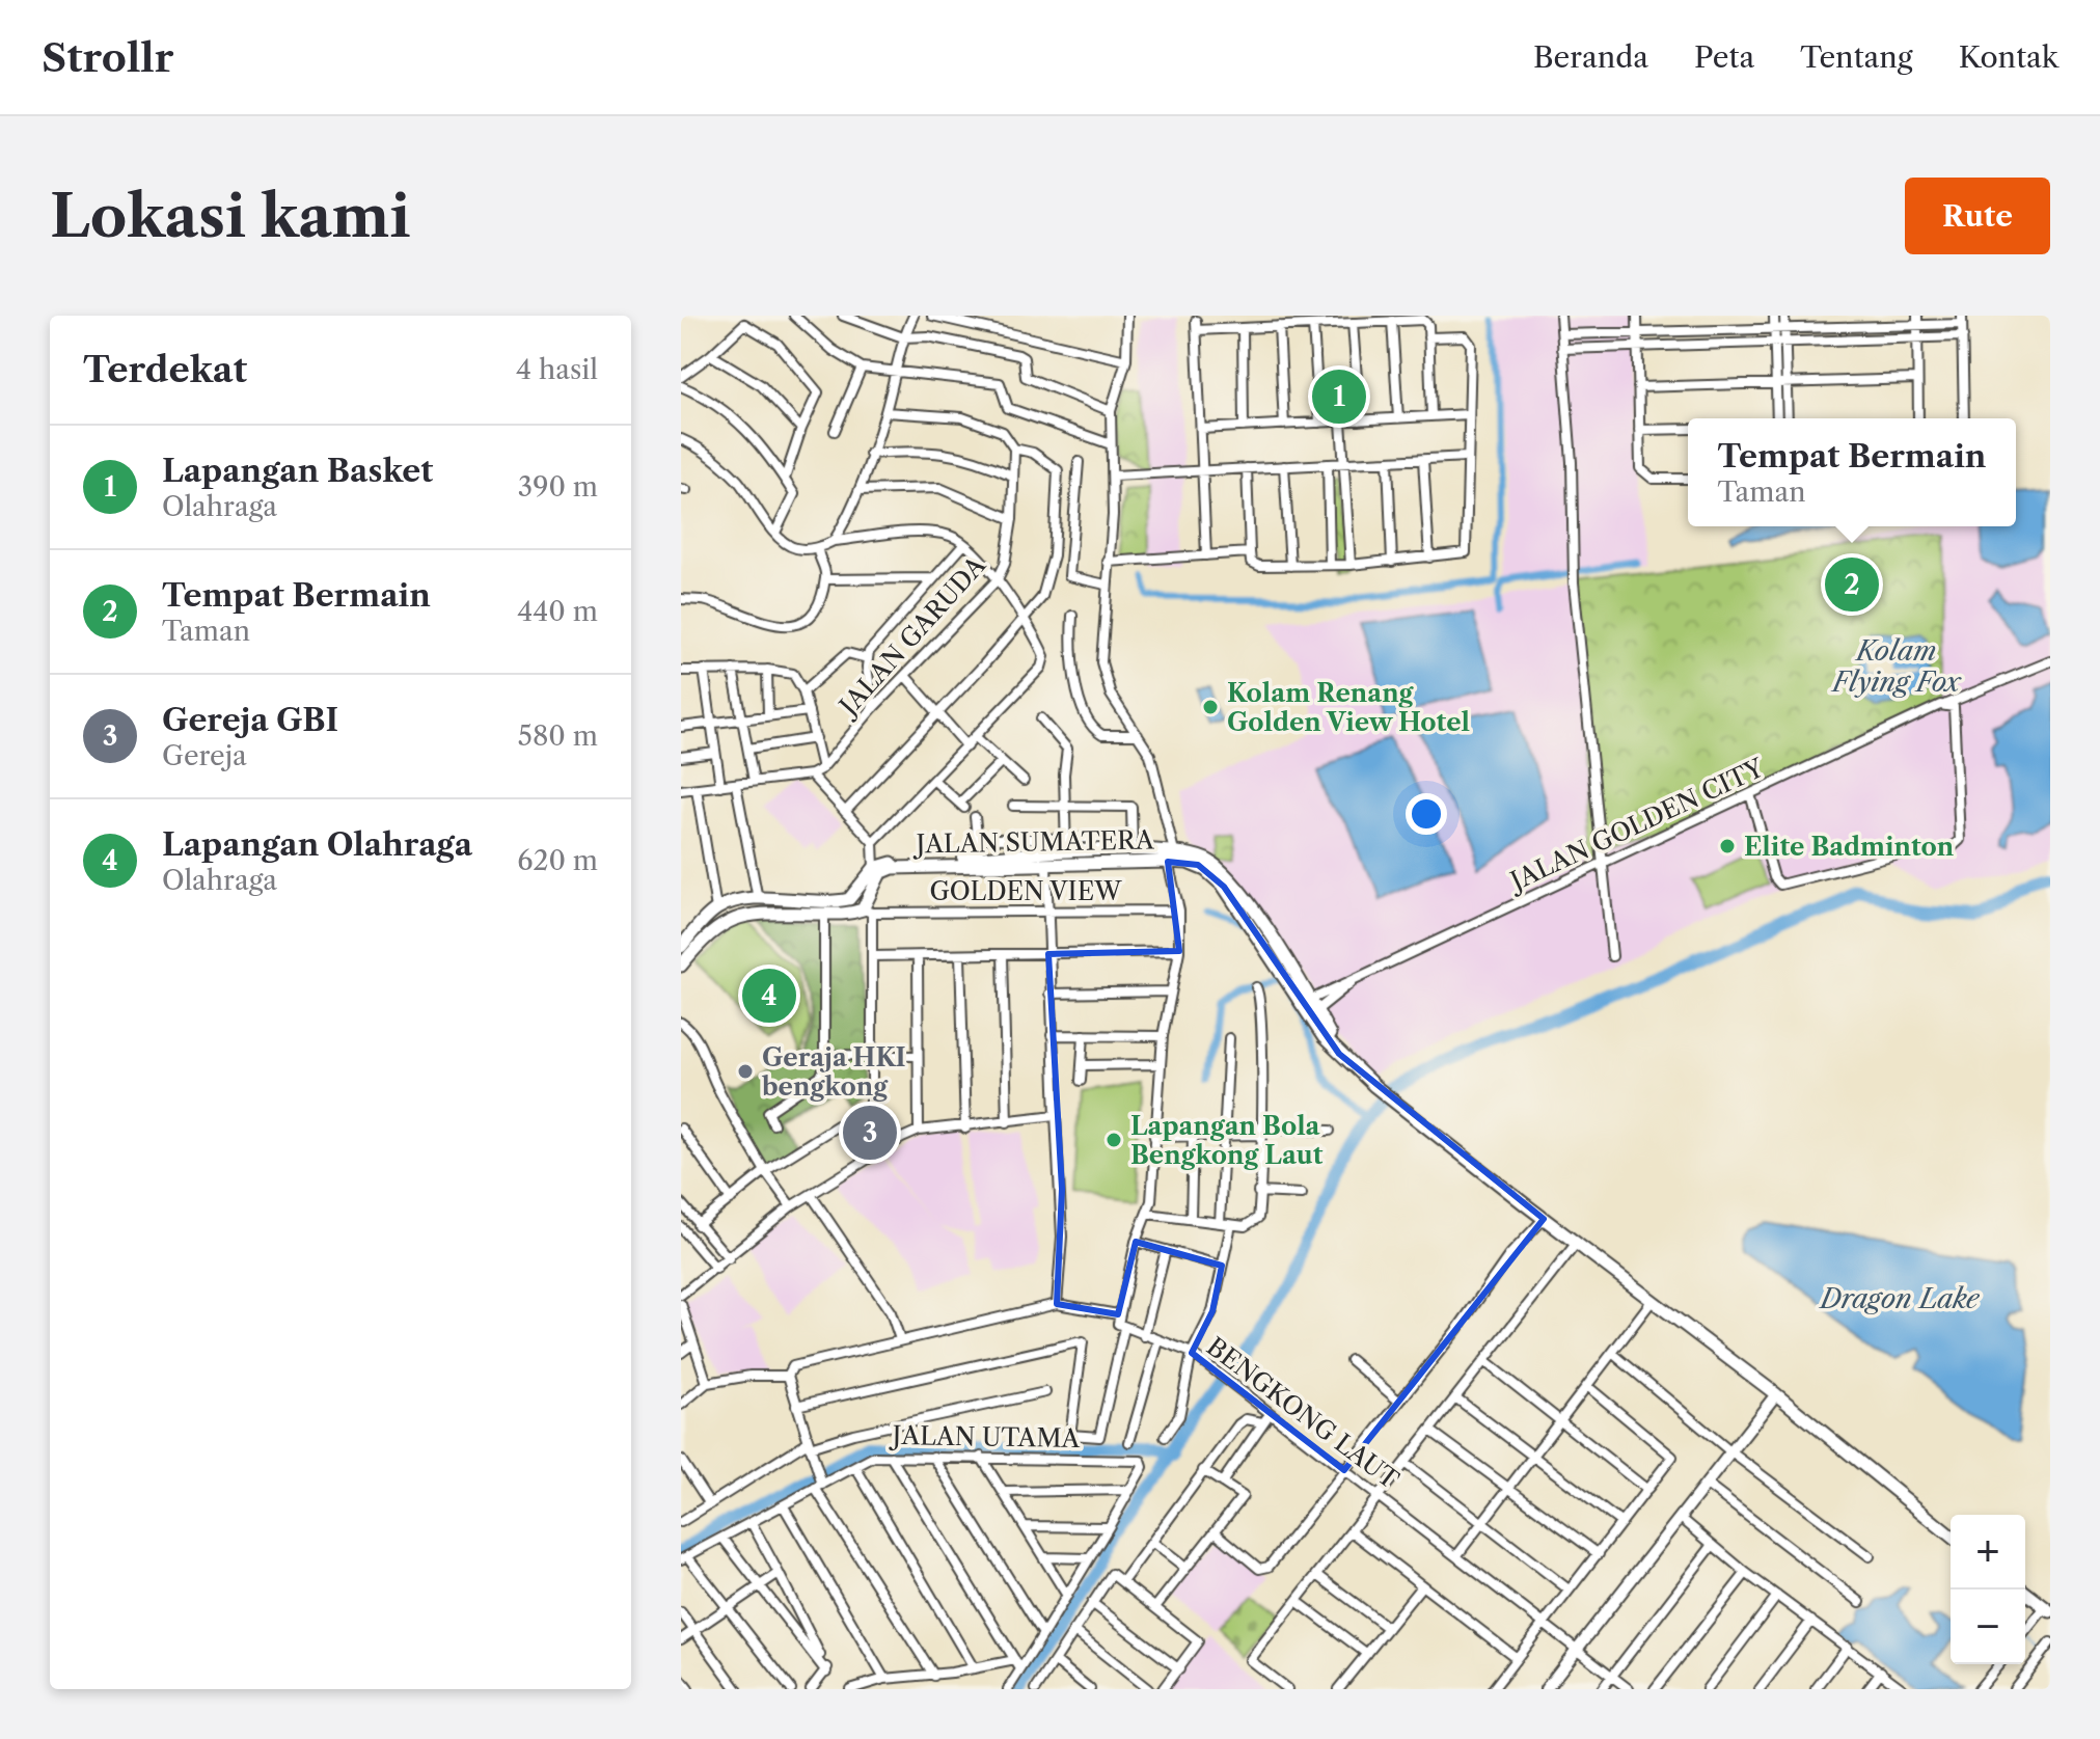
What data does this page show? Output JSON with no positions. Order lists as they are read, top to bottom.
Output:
{
  "streets": {
    "main road": ["JALAN SUMATERA"],
    "street": [
      "JALAN GARUDA",
      "JALAN GOLDEN CITY",
      "GOLDEN VIEW",
      "BENGKONG LAUT",
      "JALAN UTAMA"
    ]
  },
  "crossings": [
    ["JALAN GOLDEN CITY", "JALAN SUMATERA"],
    ["JALAN SUMATERA", "GOLDEN VIEW"]
  ],
  "water": ["Kolam Flying Fox", "Dragon Lake"],
  "places": [
    "Kolam Renang Golden View Hotel",
    "Elite Badminton",
    "Geraja HKI bengkong",
    "Lapangan Bola Bengkong Laut"
  ],
  "page": {
    "header": "Strollr",
    "nav": [
      "Beranda",
      "Peta",
      "Tentang",
      "Kontak"
    ],
    "buttons": "Rute",
    "title": "Lokasi kami",
    "heading": ["Terdekat", "4 hasil"],
    "pins": [
      "1",
      "2",
      "4",
      "3"
    ],
    "popup": ["Tempat Bermain", "Taman"],
    "list": [
      {
        "mark": "1",
        "name": "Lapangan Basket",
        "note": "Olahraga",
        "value": "390 m"
      },
      {
        "mark": "2",
        "name": "Tempat Bermain",
        "note": "Taman",
        "value": "440 m"
      },
      {
        "mark": "3",
        "name": "Gereja GBI",
        "note": "Gereja",
        "value": "580 m"
      },
      {
        "mark": "4",
        "name": "Lapangan Olahraga",
        "note": "Olahraga",
        "value": "620 m"
      }
    ],
    "map_buttons": ["+", "−"]
  }
}
